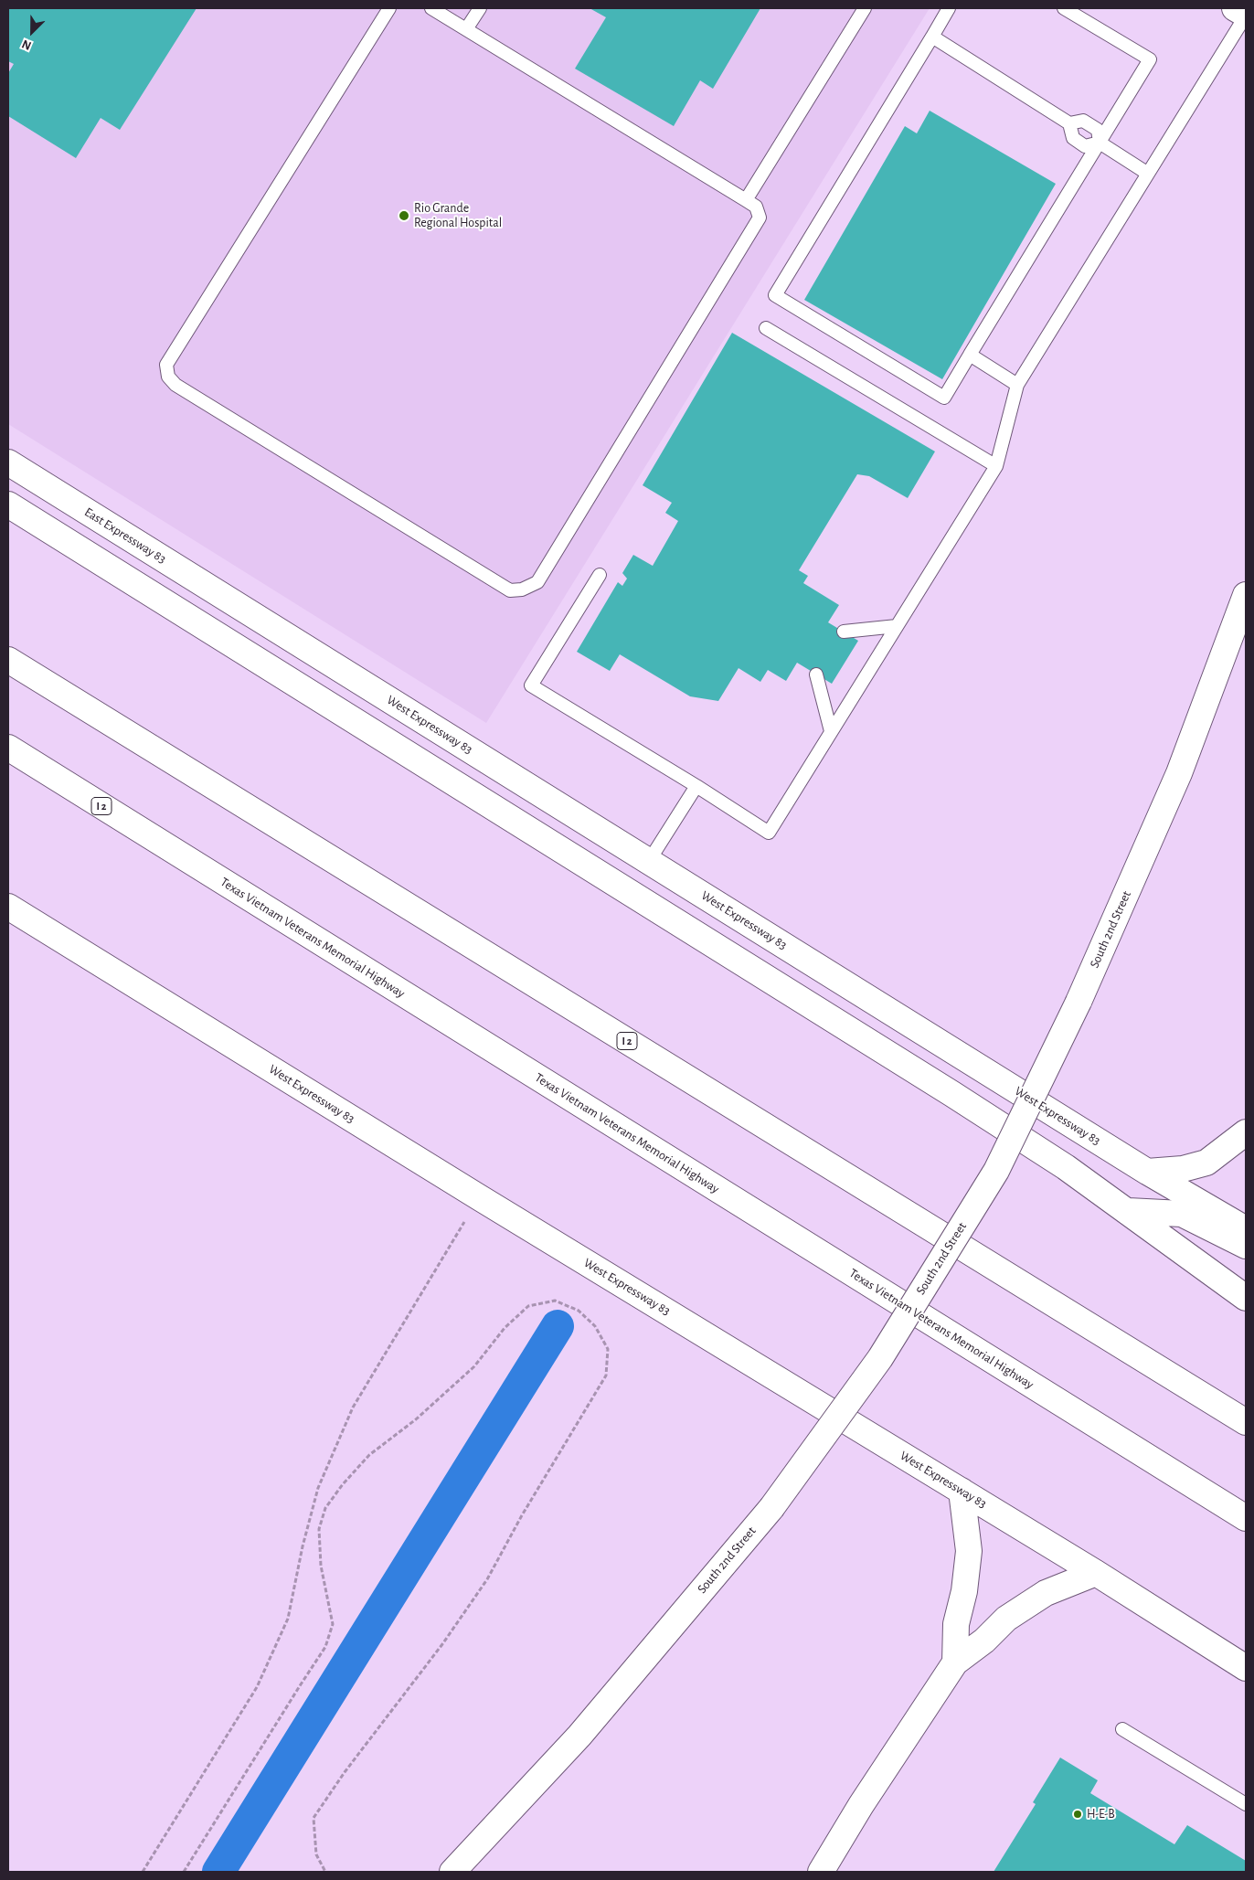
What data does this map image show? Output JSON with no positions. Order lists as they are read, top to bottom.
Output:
{
  "streets": {
    "main road": [
      "East Expressway 83",
      "West Expressway 83",
      "I 2",
      "South 2nd Street",
      "Texas Vietnam Veterans Memorial Highway"
    ]
  },
  "crossings": [
    ["East Expressway 83", "West Expressway 83"]
  ],
  "places": ["Rio Grande Regional Hospital", "H-E-B"],
  "north": "bottom left"
}
